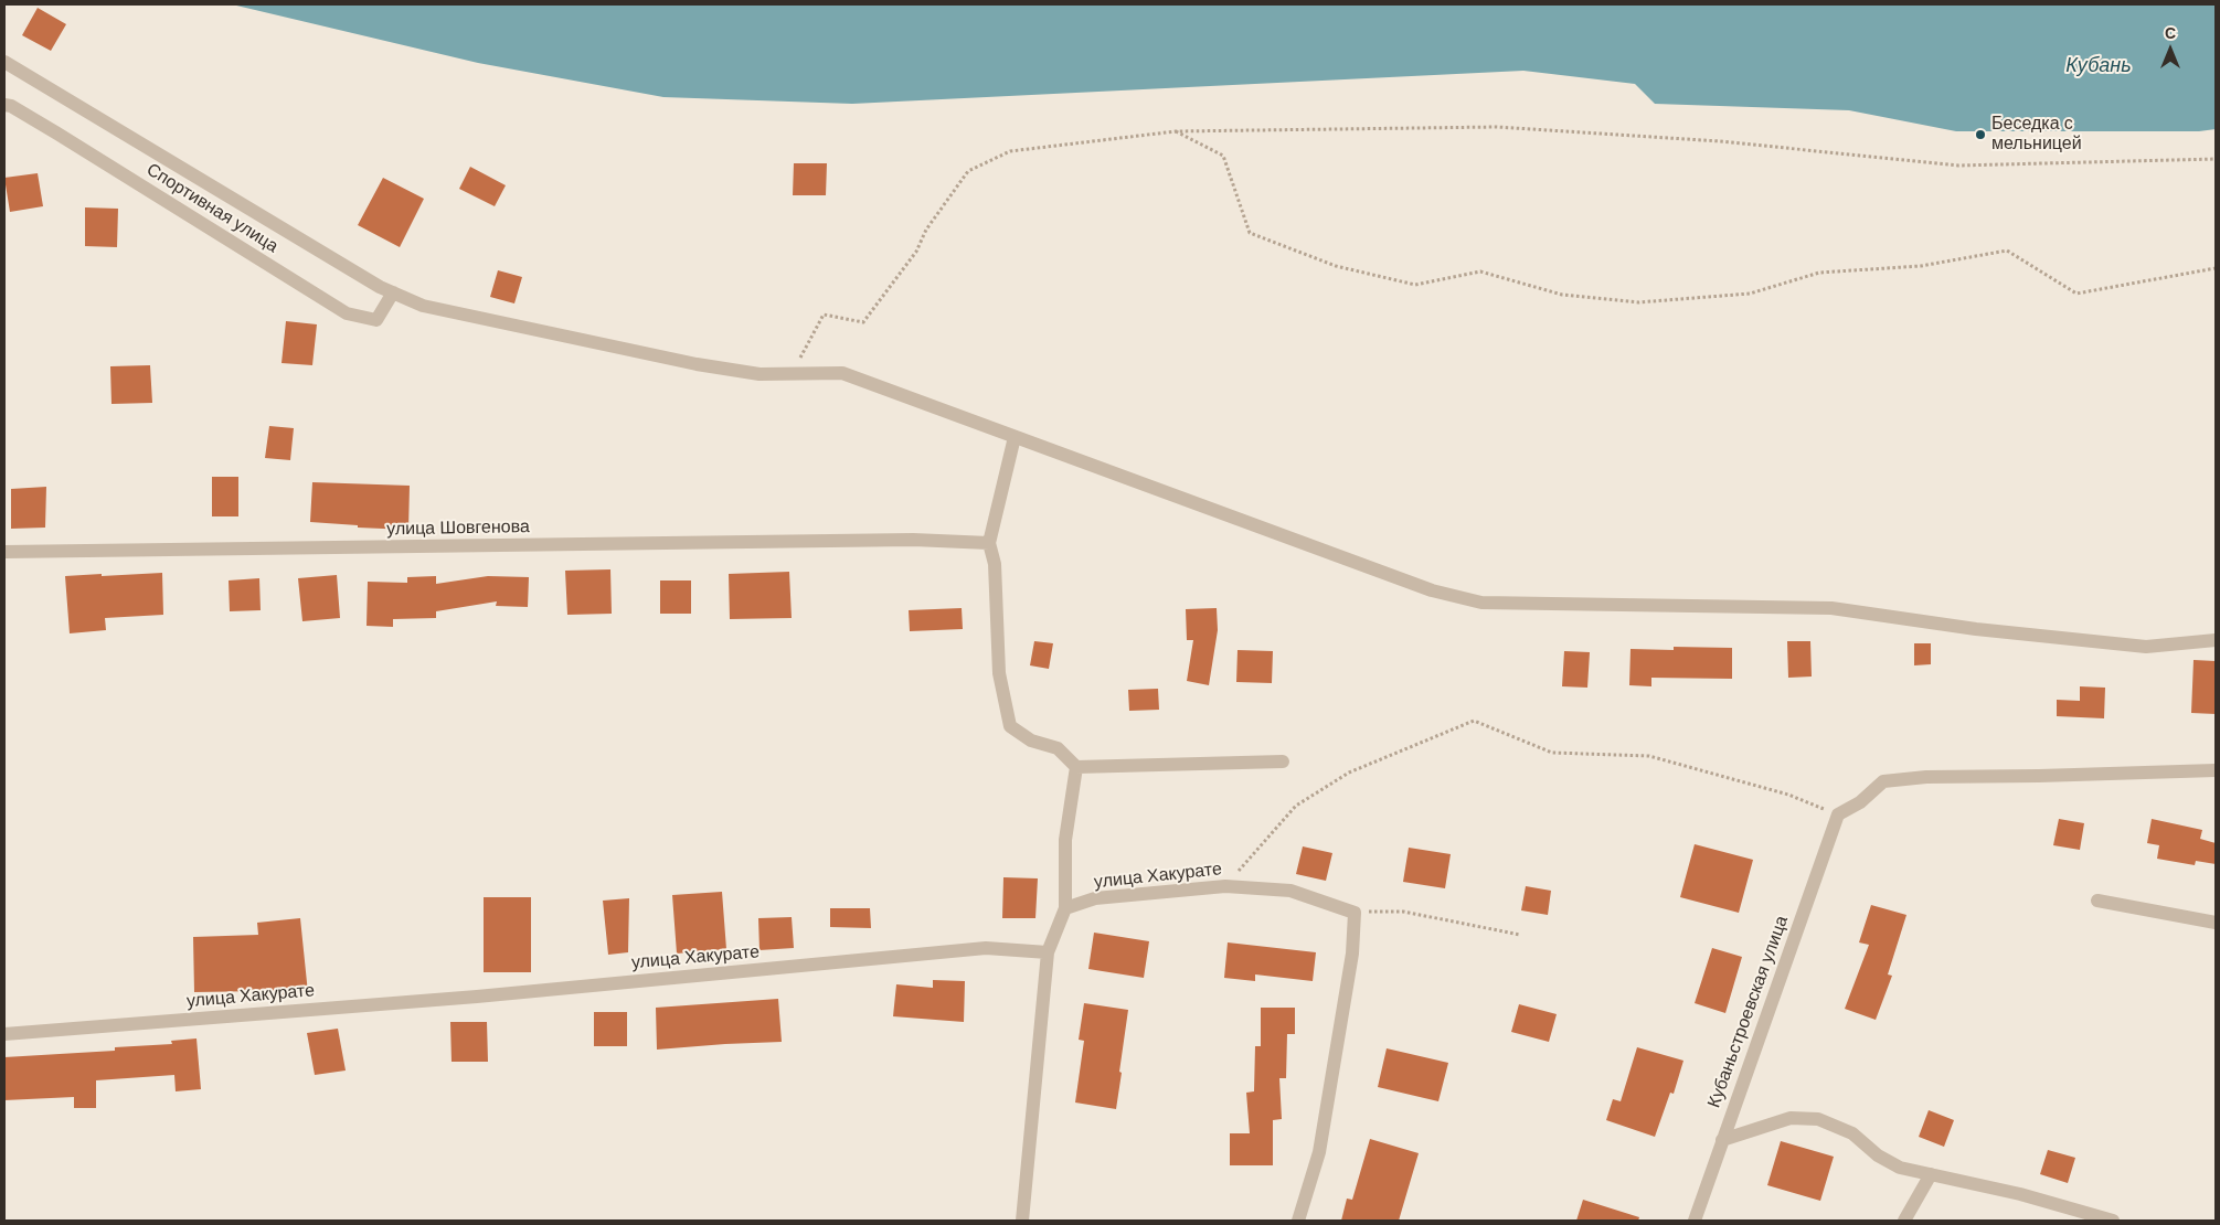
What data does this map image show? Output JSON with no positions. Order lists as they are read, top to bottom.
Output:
{
  "streets": {
    "street": [
      "Спортивная улица",
      "улица Шовгенова",
      "улица Хакурате",
      "Кубаньстроевская улица"
    ]
  },
  "water": ["Кубань"],
  "places": ["Беседка с мельницей"],
  "north": "top"
}
